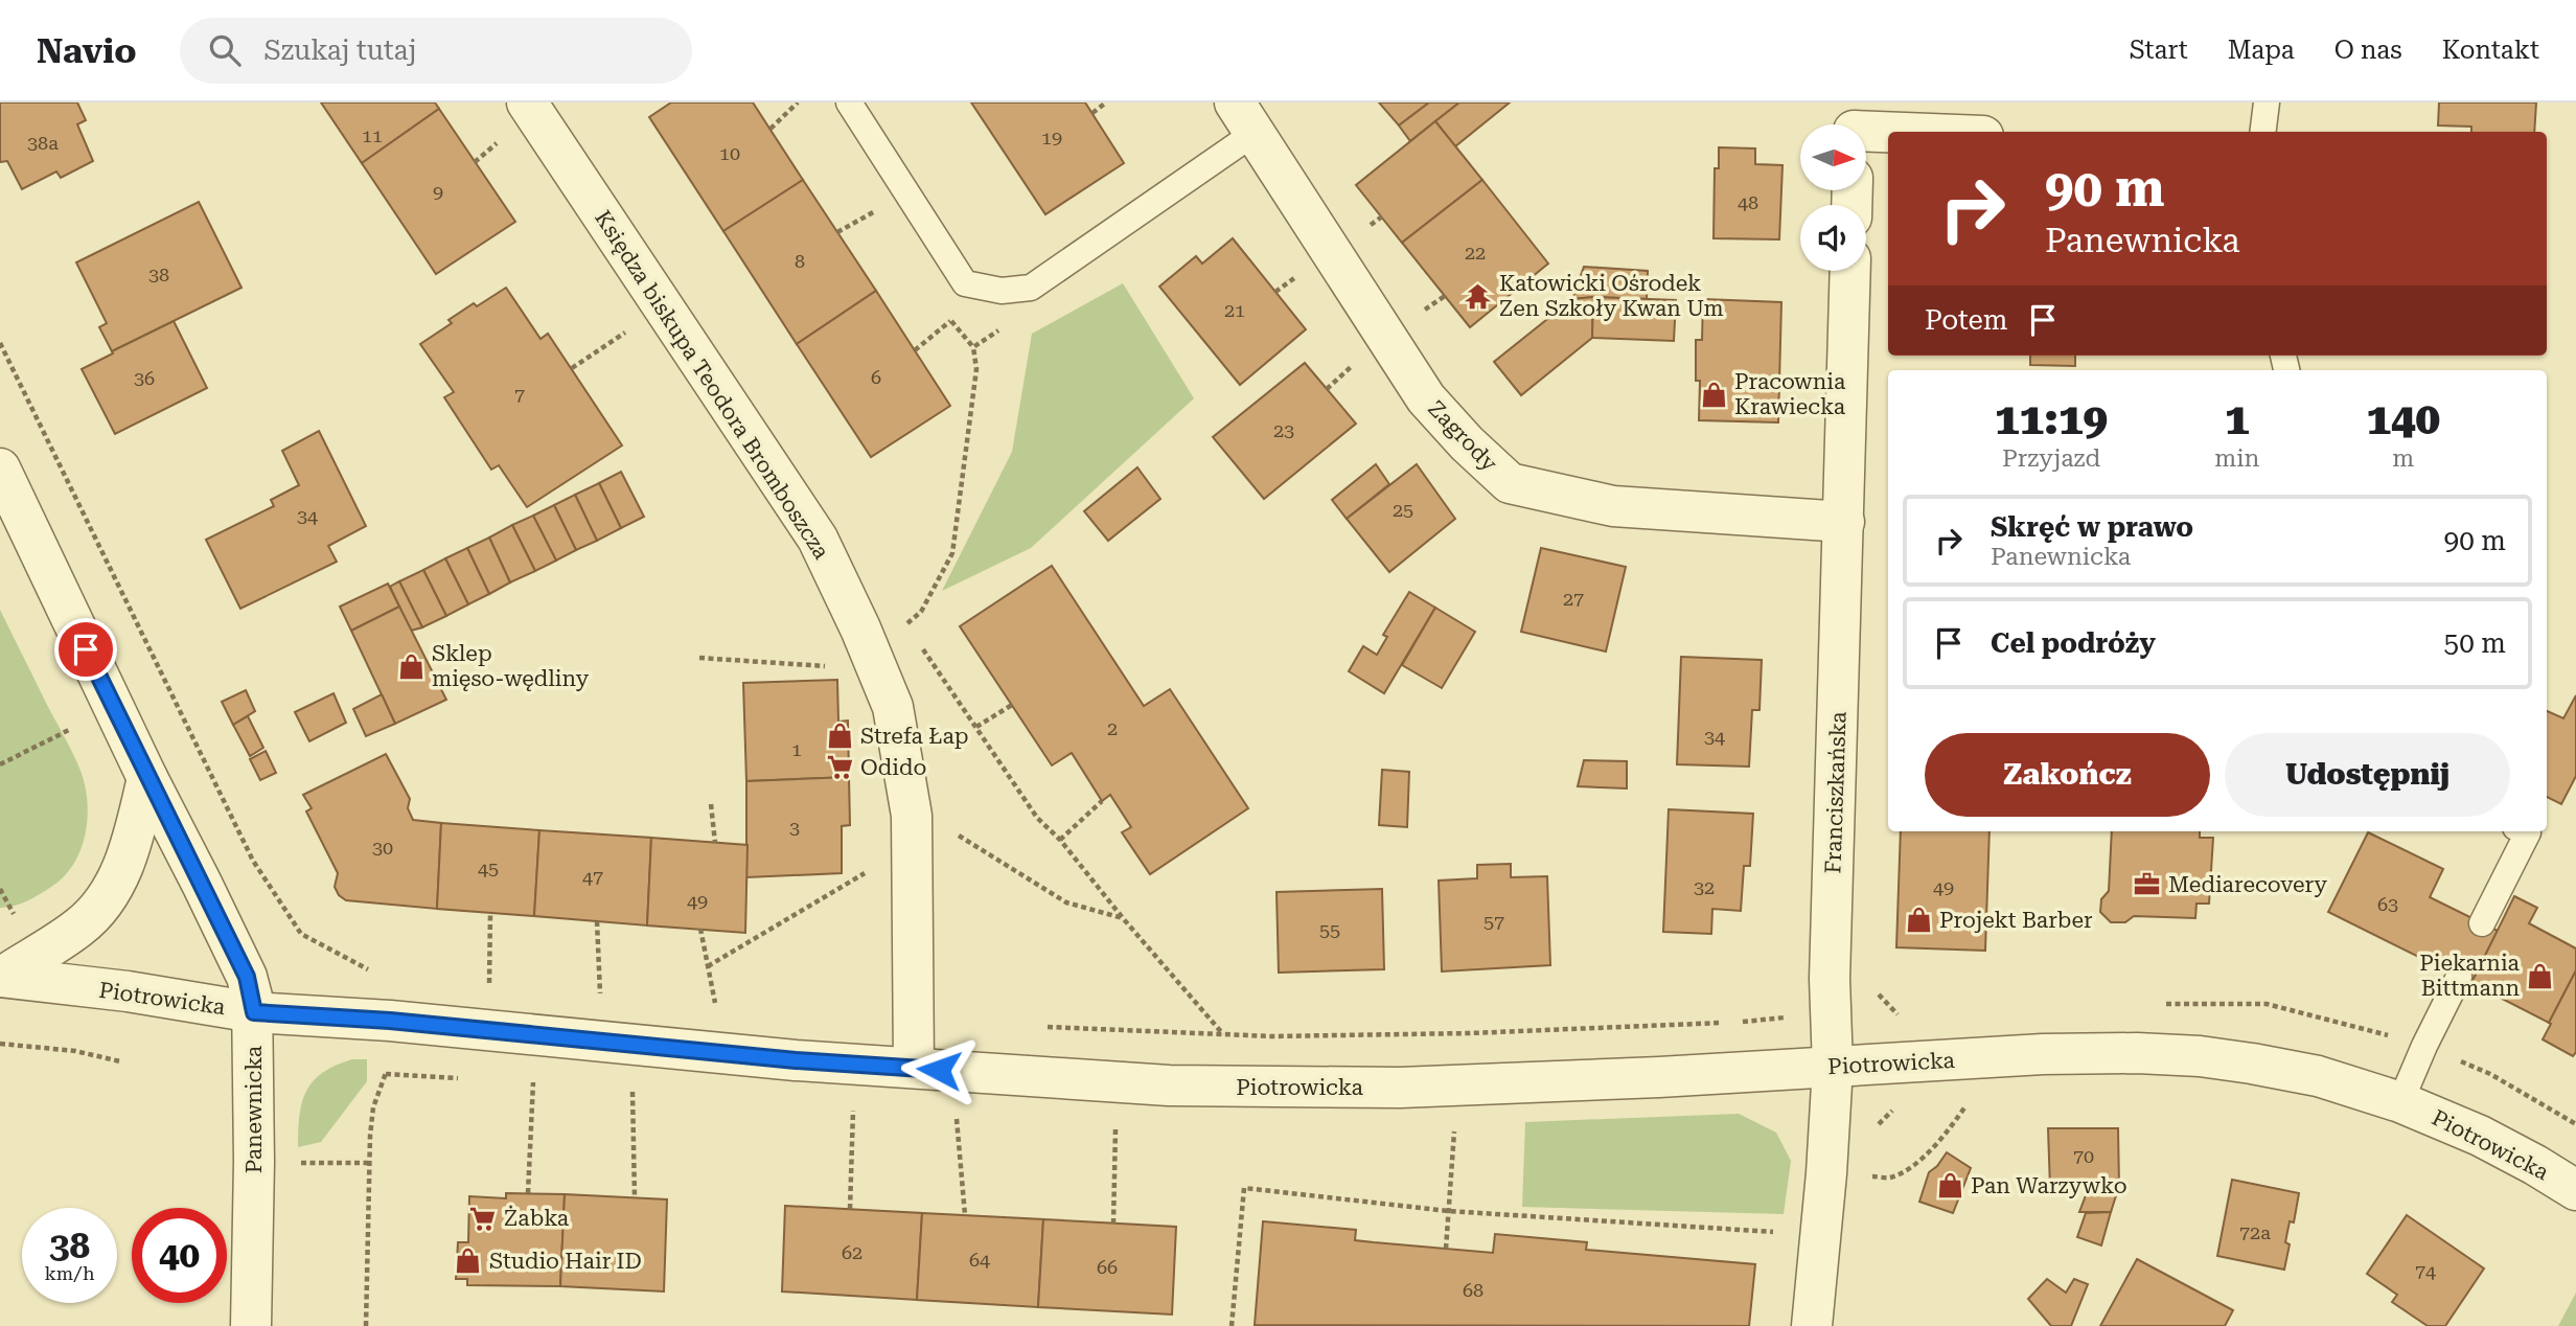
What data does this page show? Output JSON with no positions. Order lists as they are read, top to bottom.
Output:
{
  "streets": {
    "street": [
      "Księdza biskupa Teodora Bromboszcza",
      "Zagrody",
      "Franciszkańska",
      "Piotrowicka",
      "Panewnicka"
    ]
  },
  "crossings": [
    ["Księdza biskupa Teodora Bromboszcza", "Piotrowicka"],
    ["Zagrody", "Franciszkańska"],
    ["Franciszkańska", "Piotrowicka"],
    ["Piotrowicka", "Panewnicka"]
  ],
  "places": {
    "temple": ["Katowicki Ośrodek Zen Szkoły Kwan Um"],
    "shop": [
      "Pracownia Krawiecka",
      "Sklep mięso-wędliny",
      "Strefa Łap",
      "Projekt Barber",
      "Piekarnia Bittmann",
      "Pan Warzywko",
      "Studio Hair ID"
    ],
    "supermarket": ["Odido", "Żabka"],
    "office": ["Mediarecovery"]
  },
  "house_numbers": [
    "11",
    "19",
    "38a",
    "10",
    "9",
    "48",
    "22",
    "8",
    "38",
    "21",
    "6",
    "36",
    "7",
    "23",
    "25",
    "34",
    "27",
    "2",
    "34",
    "1",
    "3",
    "30",
    "45",
    "47",
    "32",
    "49",
    "49",
    "63",
    "57",
    "55",
    "70",
    "72a",
    "62",
    "64",
    "66",
    "74",
    "68"
  ],
  "north": "right",
  "page": {
    "header": "Navio",
    "search": "Szukaj tutaj",
    "nav": [
      "Start",
      "Mapa",
      "O nas",
      "Kontakt"
    ],
    "turn": ["90 m", "Panewnicka"],
    "then": "Potem",
    "eta": [
      "11:19",
      "Przyjazd",
      "1",
      "min",
      "140",
      "m"
    ],
    "list": [
      {
        "name": "Skręć w prawo",
        "note": "Panewnicka",
        "value": "90 m"
      },
      {
        "name": "Cel podróży",
        "value": "50 m"
      }
    ],
    "buttons": ["Zakończ", "Udostępnij"],
    "speed": "38 km/h",
    "limit": "40"
  }
}
